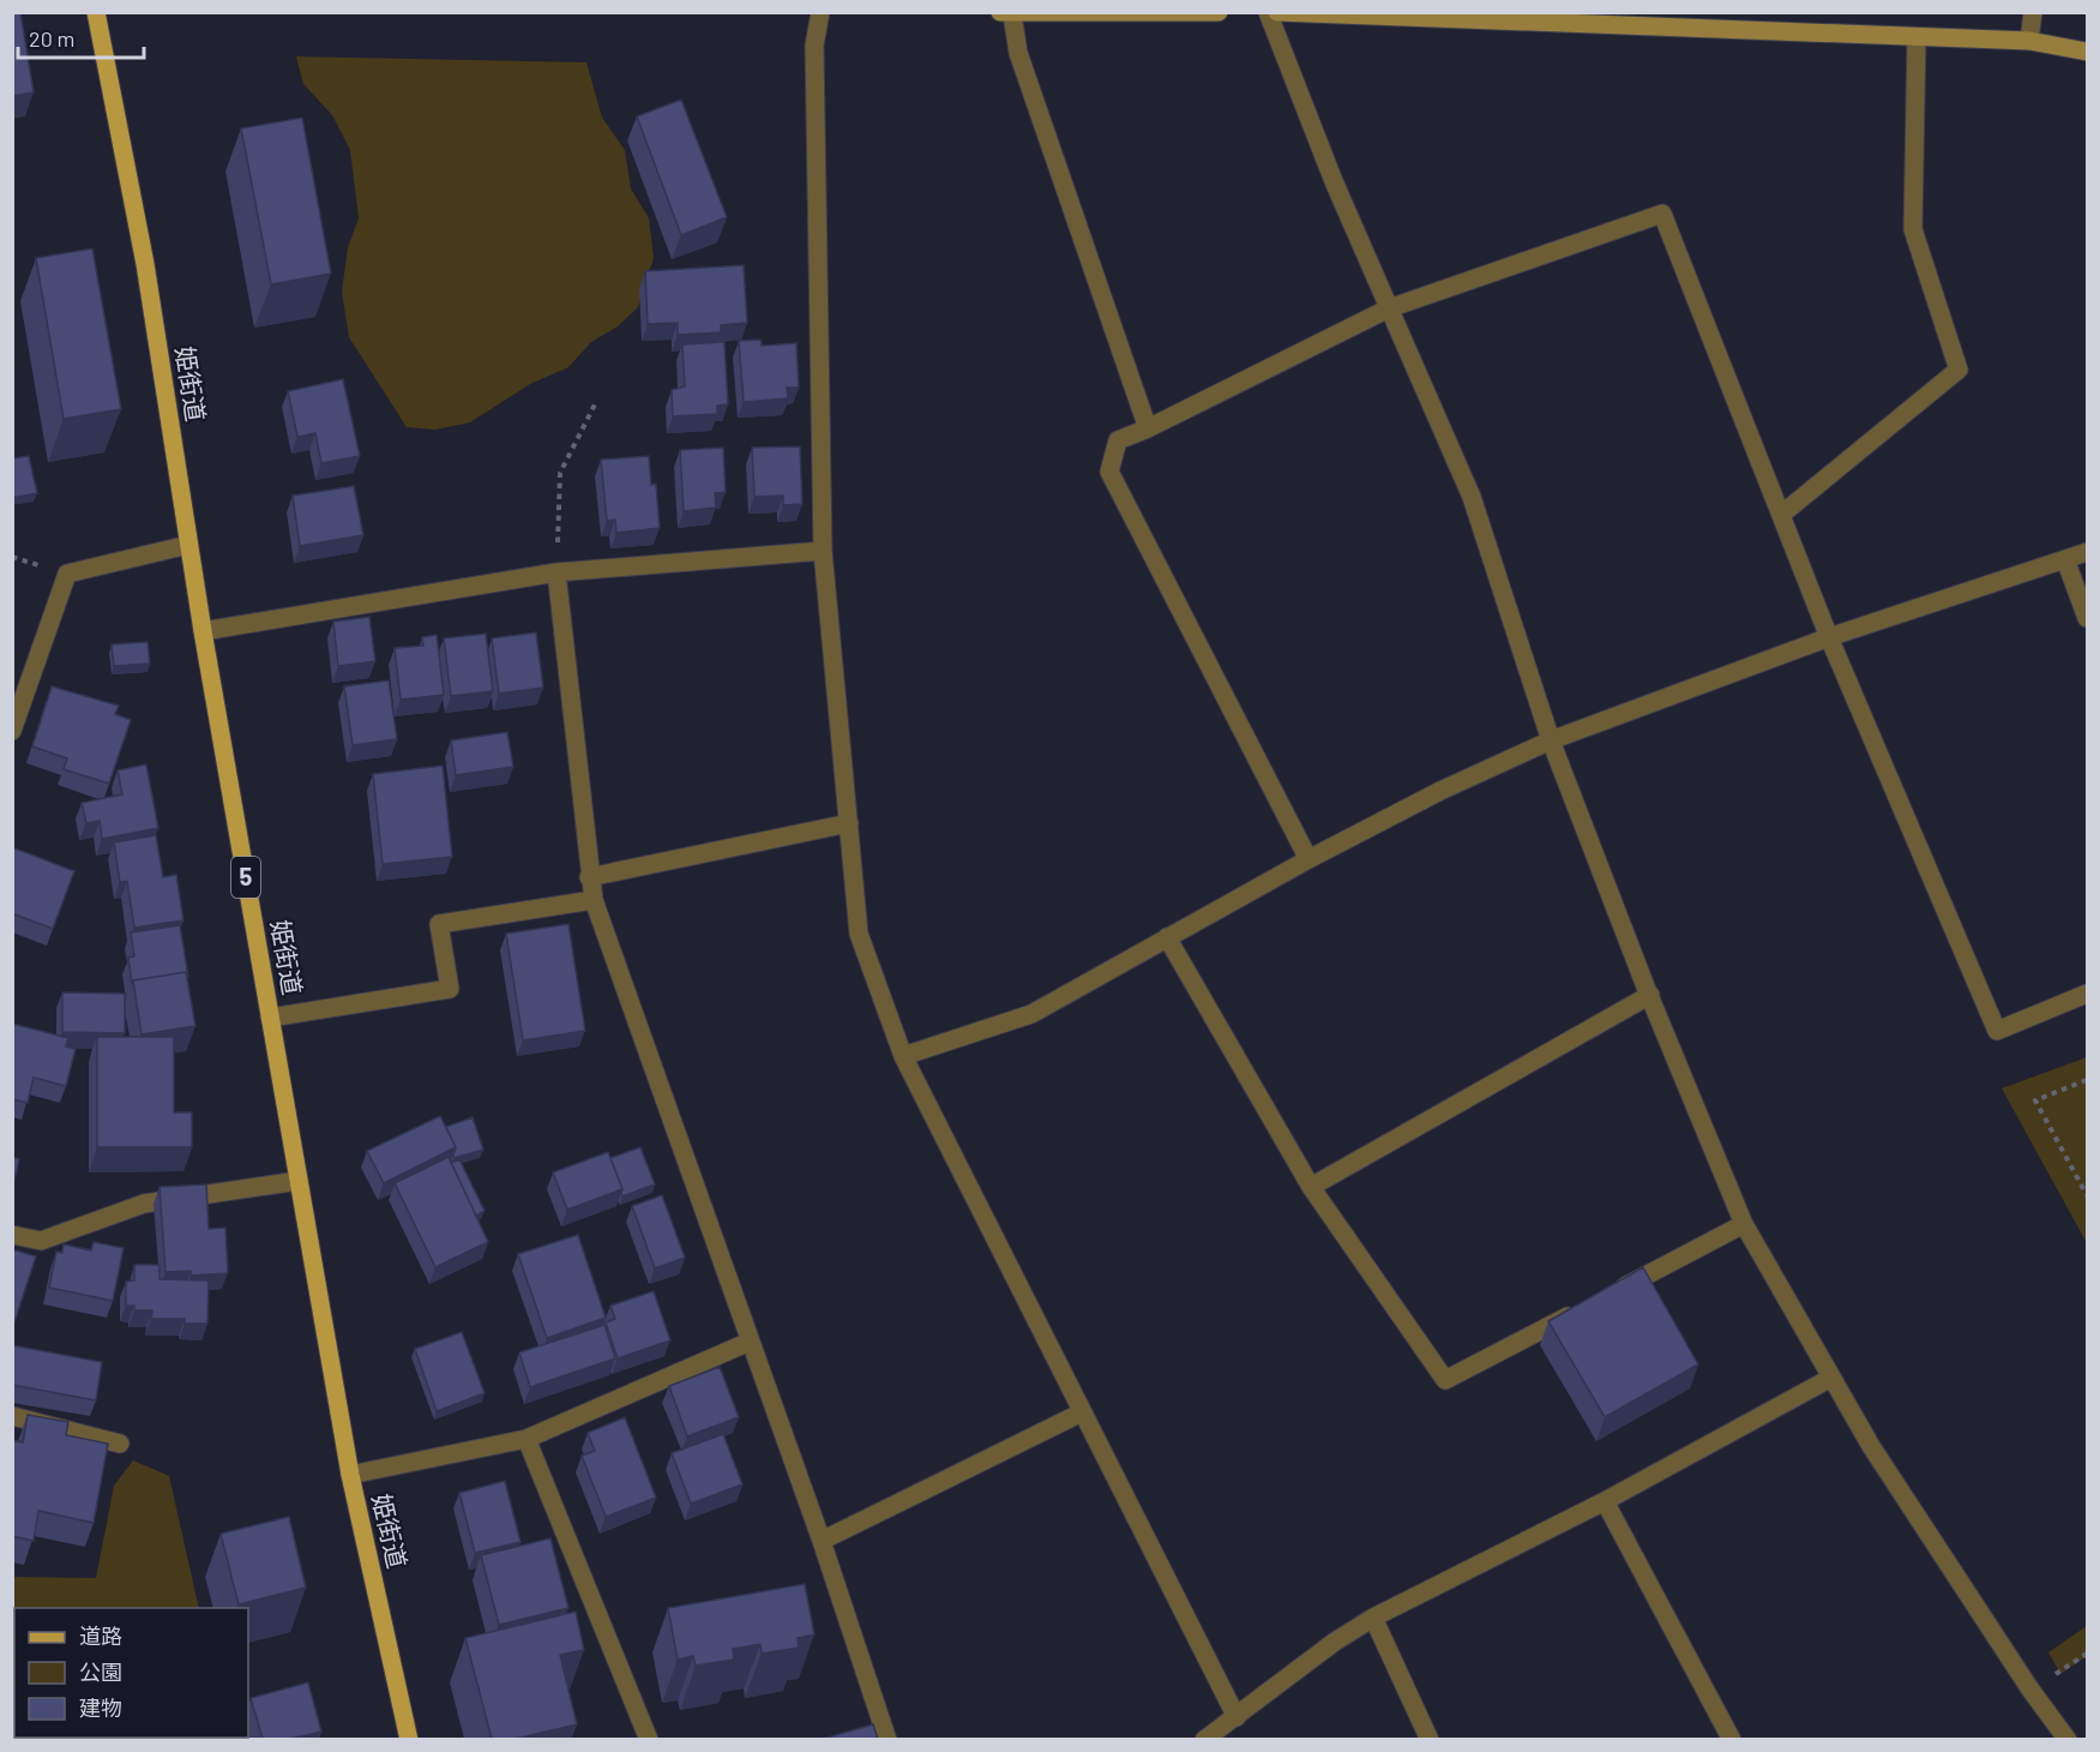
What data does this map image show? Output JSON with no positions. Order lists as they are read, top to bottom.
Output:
{
  "streets": {
    "main road": ["姫街道", "5"]
  },
  "legend": ["道路", "公園", "建物"],
  "scale_bar": "20 m"
}
